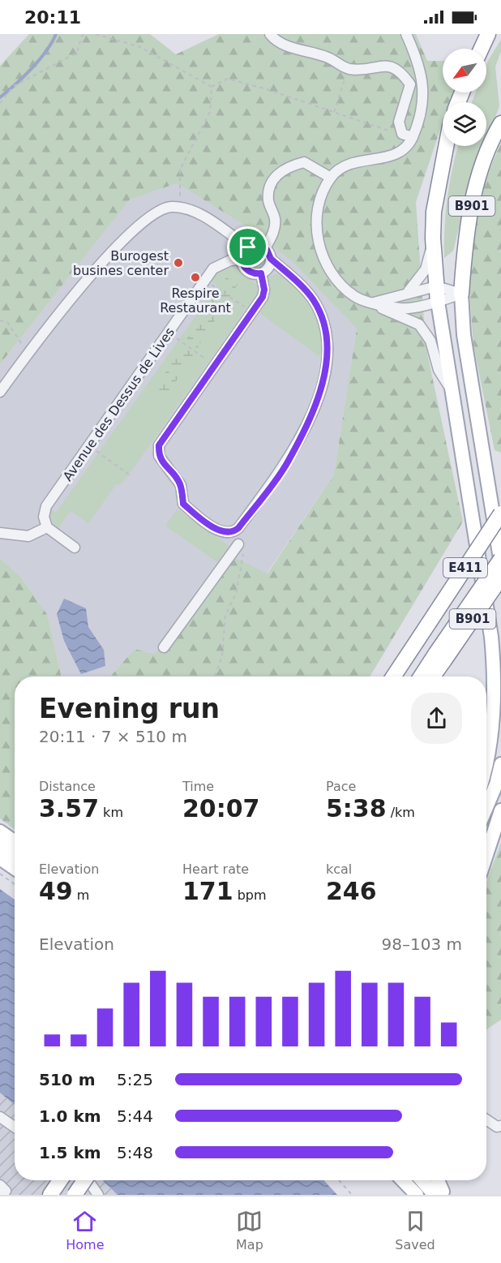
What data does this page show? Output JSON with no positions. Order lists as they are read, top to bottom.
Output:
{
  "streets": {
    "highway": ["B901", "E411"],
    "street": ["Avenue des Dessus de Lives"]
  },
  "crossings": [
    ["B901", "E411"]
  ],
  "places": ["Burogest busines center", "Respire Restaurant"],
  "north": "bottom left",
  "page": {
    "status": "20:11",
    "heading": ["Evening run", "20:11 · 7 × 510 m"],
    "stats": [
      ["Distance", "3.57 km"],
      ["Time", "20:07"],
      ["Pace", "5:38 /km"],
      ["Elevation", "49 m"],
      ["Heart rate", "171 bpm"],
      ["kcal", "246"]
    ],
    "chart": ["Elevation", "98–103 m"],
    "list": [
      {
        "name": "510 m",
        "note": "5:25"
      },
      {
        "name": "1.0 km",
        "note": "5:44"
      },
      {
        "name": "1.5 km",
        "note": "5:48"
      }
    ],
    "tabs": ["Home", "Map", "Saved"]
  }
}
